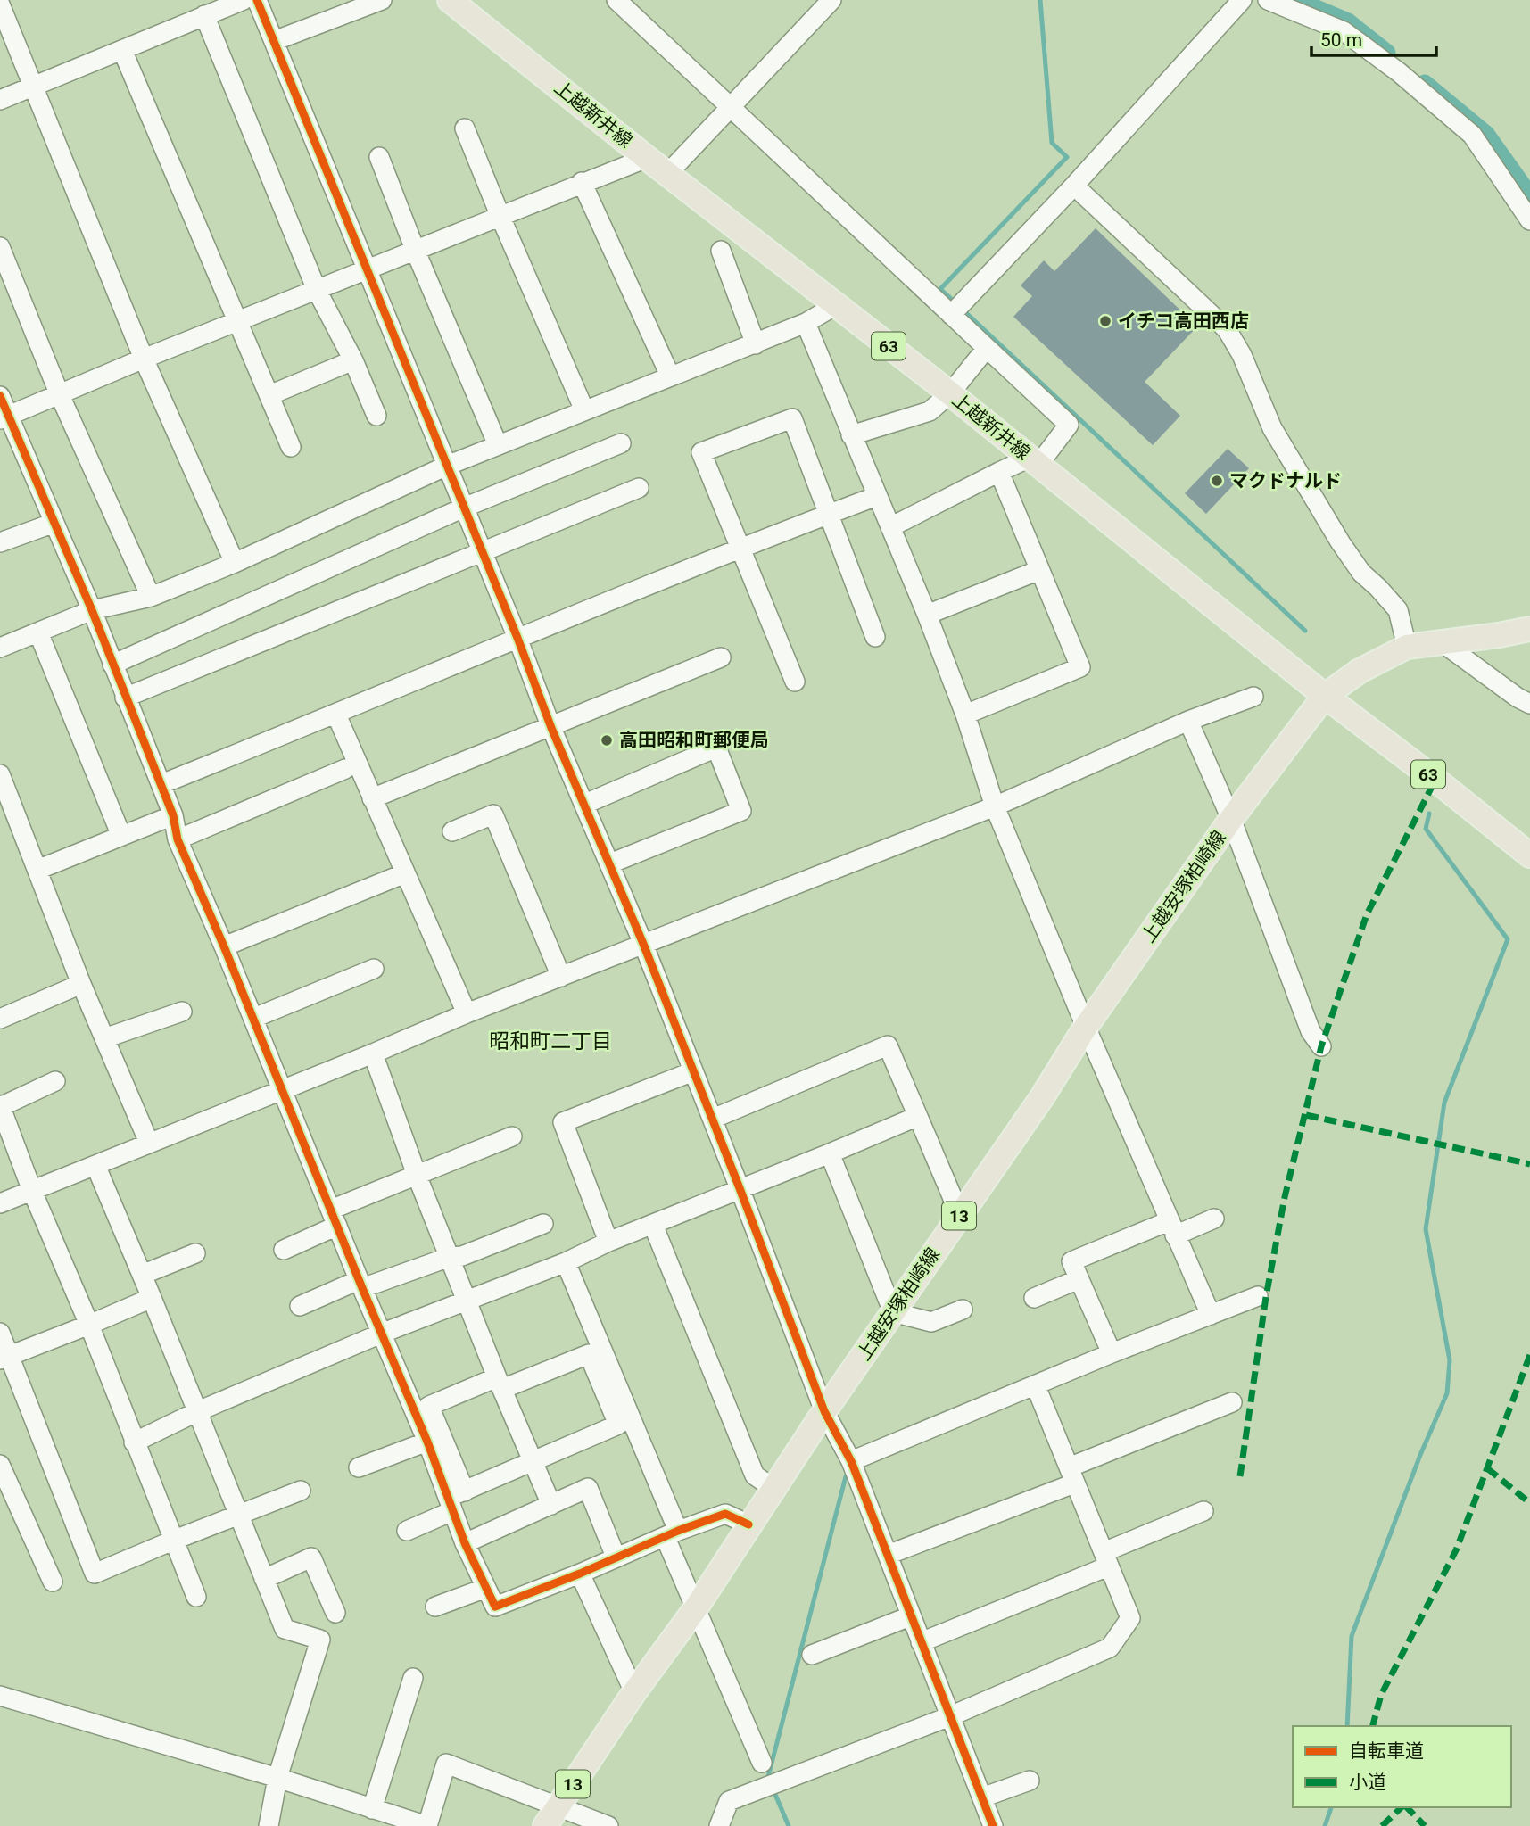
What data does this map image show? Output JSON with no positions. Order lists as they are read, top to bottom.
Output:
{
  "streets": {
    "main road": [
      "上越新井線",
      "63",
      "上越安塚柏崎線",
      "13"
    ]
  },
  "crossings": [
    ["上越新井線", "上越安塚柏崎線"]
  ],
  "districts": ["昭和町二丁目"],
  "places": ["イチコ高田西店", "マクドナルド", "高田昭和町郵便局"],
  "legend": ["自転車道", "小道"],
  "scale_bar": "50 m"
}
